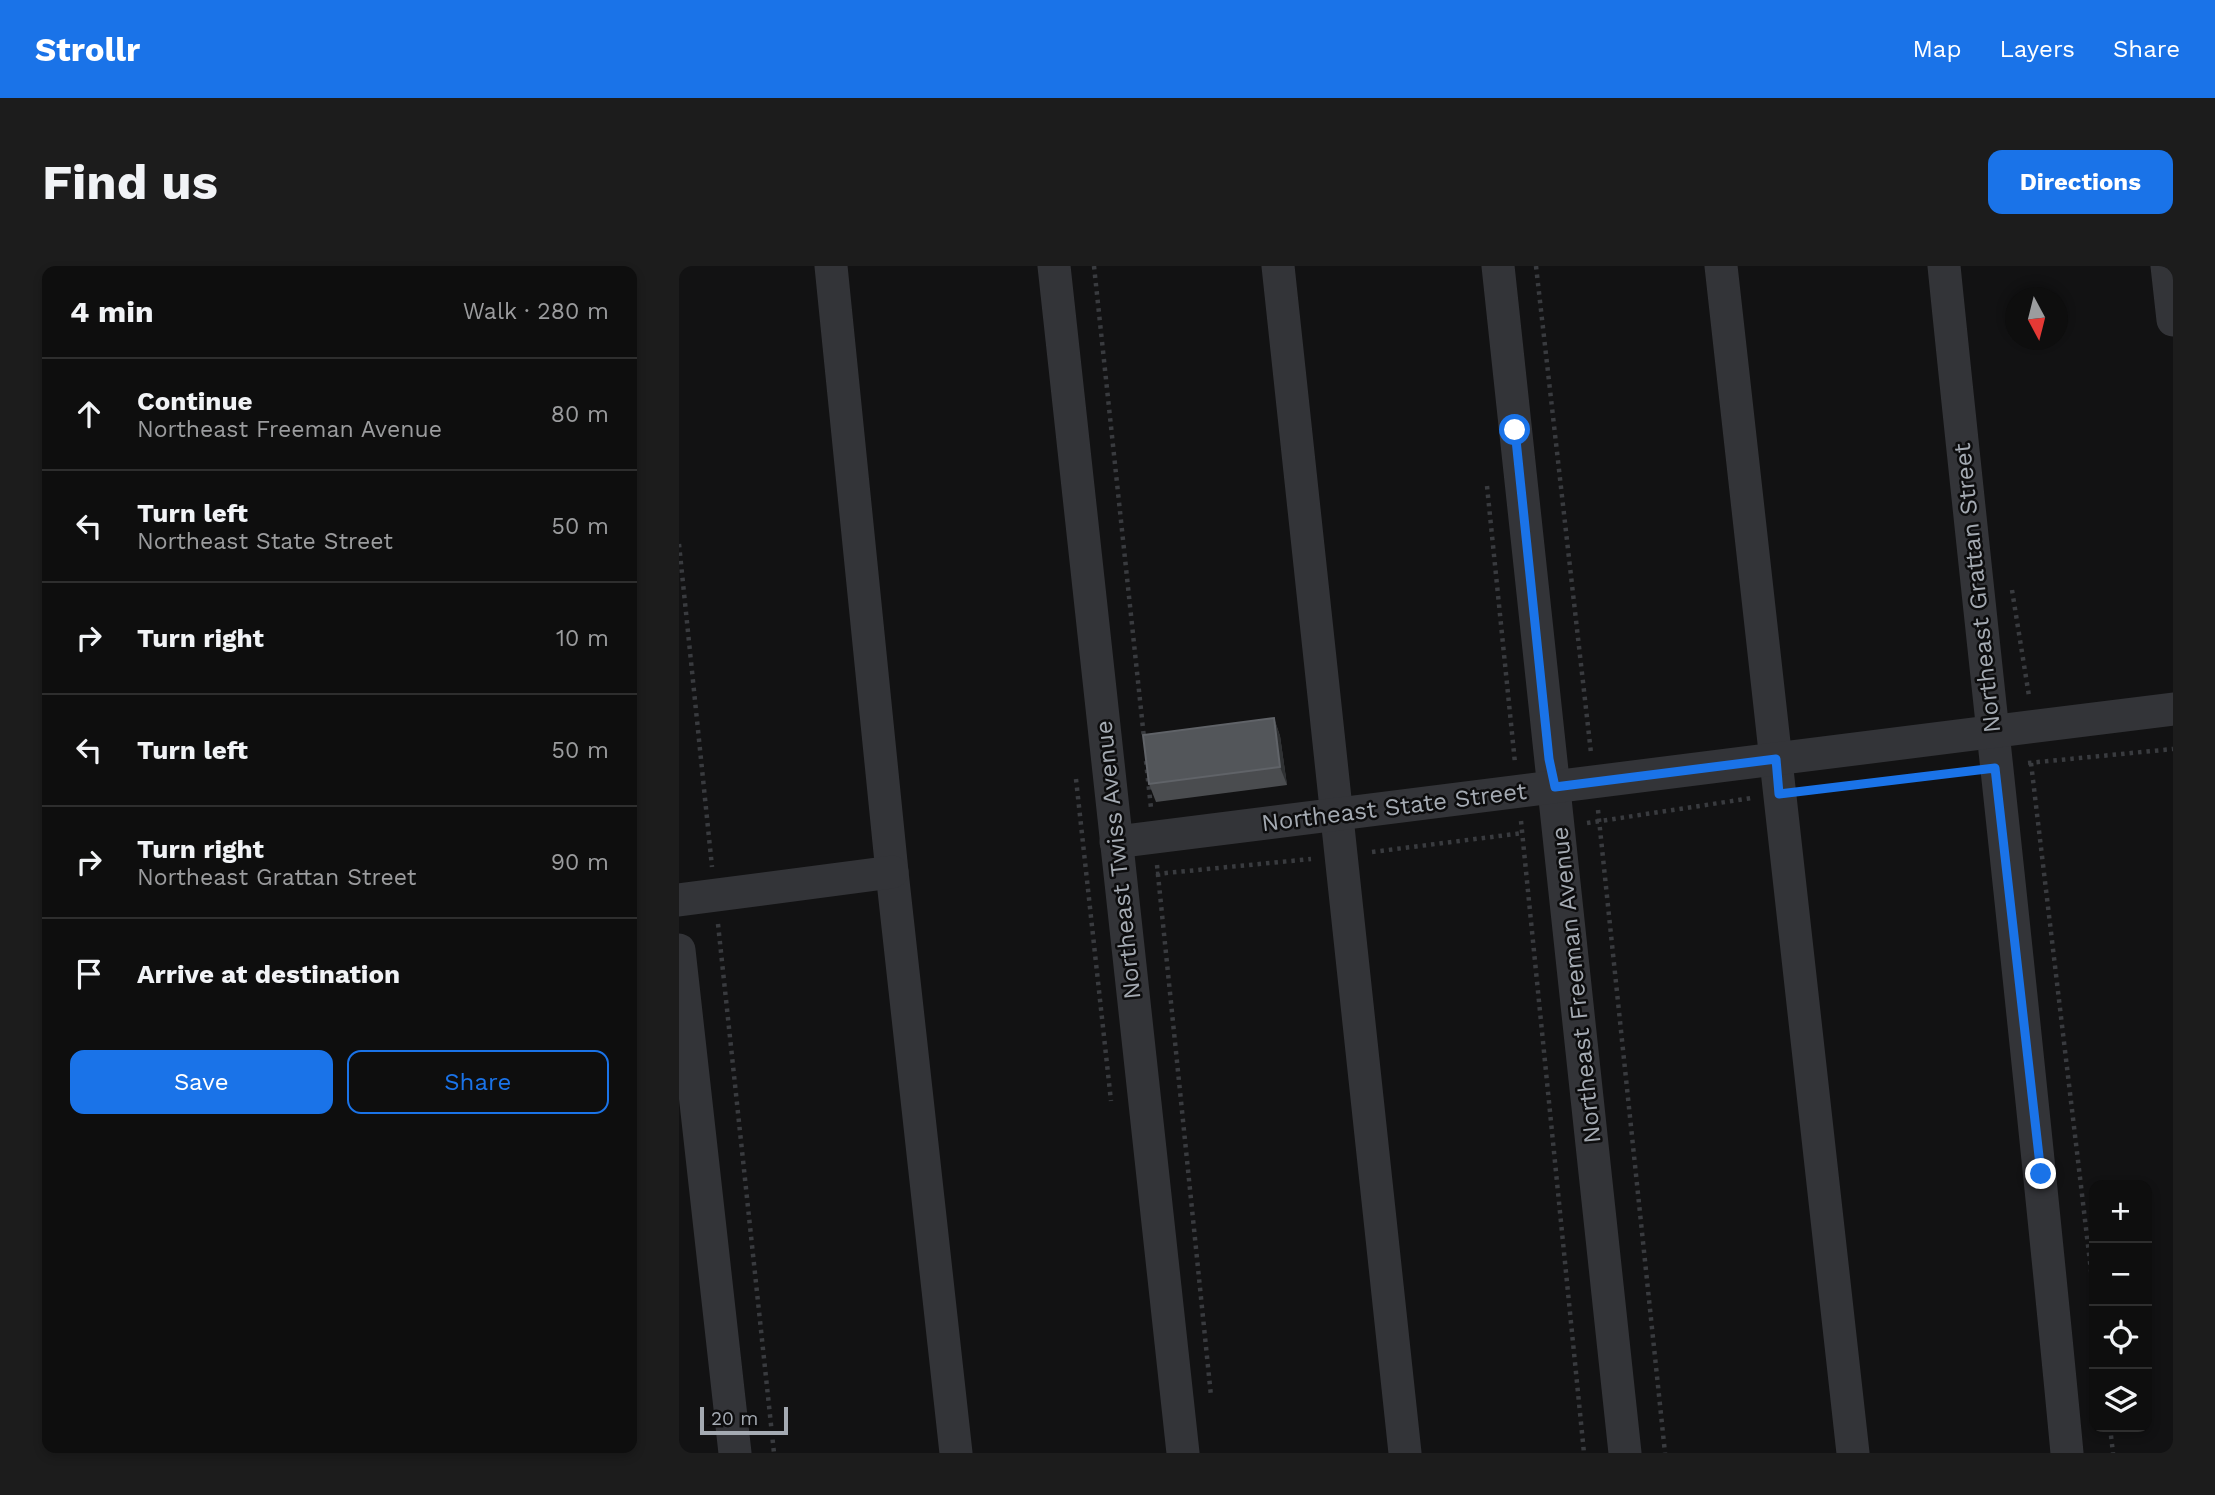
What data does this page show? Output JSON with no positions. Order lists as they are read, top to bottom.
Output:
{
  "streets": {
    "street": [
      "Northeast Grattan Street",
      "Northeast State Street",
      "Northeast Twiss Avenue",
      "Northeast Freeman Avenue"
    ]
  },
  "crossings": [
    ["Northeast Grattan Street", "Northeast State Street"],
    ["Northeast State Street", "Northeast Twiss Avenue"],
    ["Northeast State Street", "Northeast Freeman Avenue"]
  ],
  "scale_bar": "20 m",
  "north": "bottom",
  "page": {
    "header": "Strollr",
    "nav": ["Map", "Layers", "Share"],
    "buttons": [
      "Directions",
      ["Save", "Share"]
    ],
    "title": "Find us",
    "heading": ["4 min", "Walk · 280 m"],
    "list": [
      ["Continue", "Northeast Freeman Avenue", "80 m"],
      ["Turn left", "Northeast State Street", "50 m"],
      ["Turn right", "10 m"],
      ["Turn left", "50 m"],
      ["Turn right", "Northeast Grattan Street", "90 m"],
      "Arrive at destination"
    ],
    "map_buttons": ["+", "−"],
    "scale": "20 m"
  }
}
